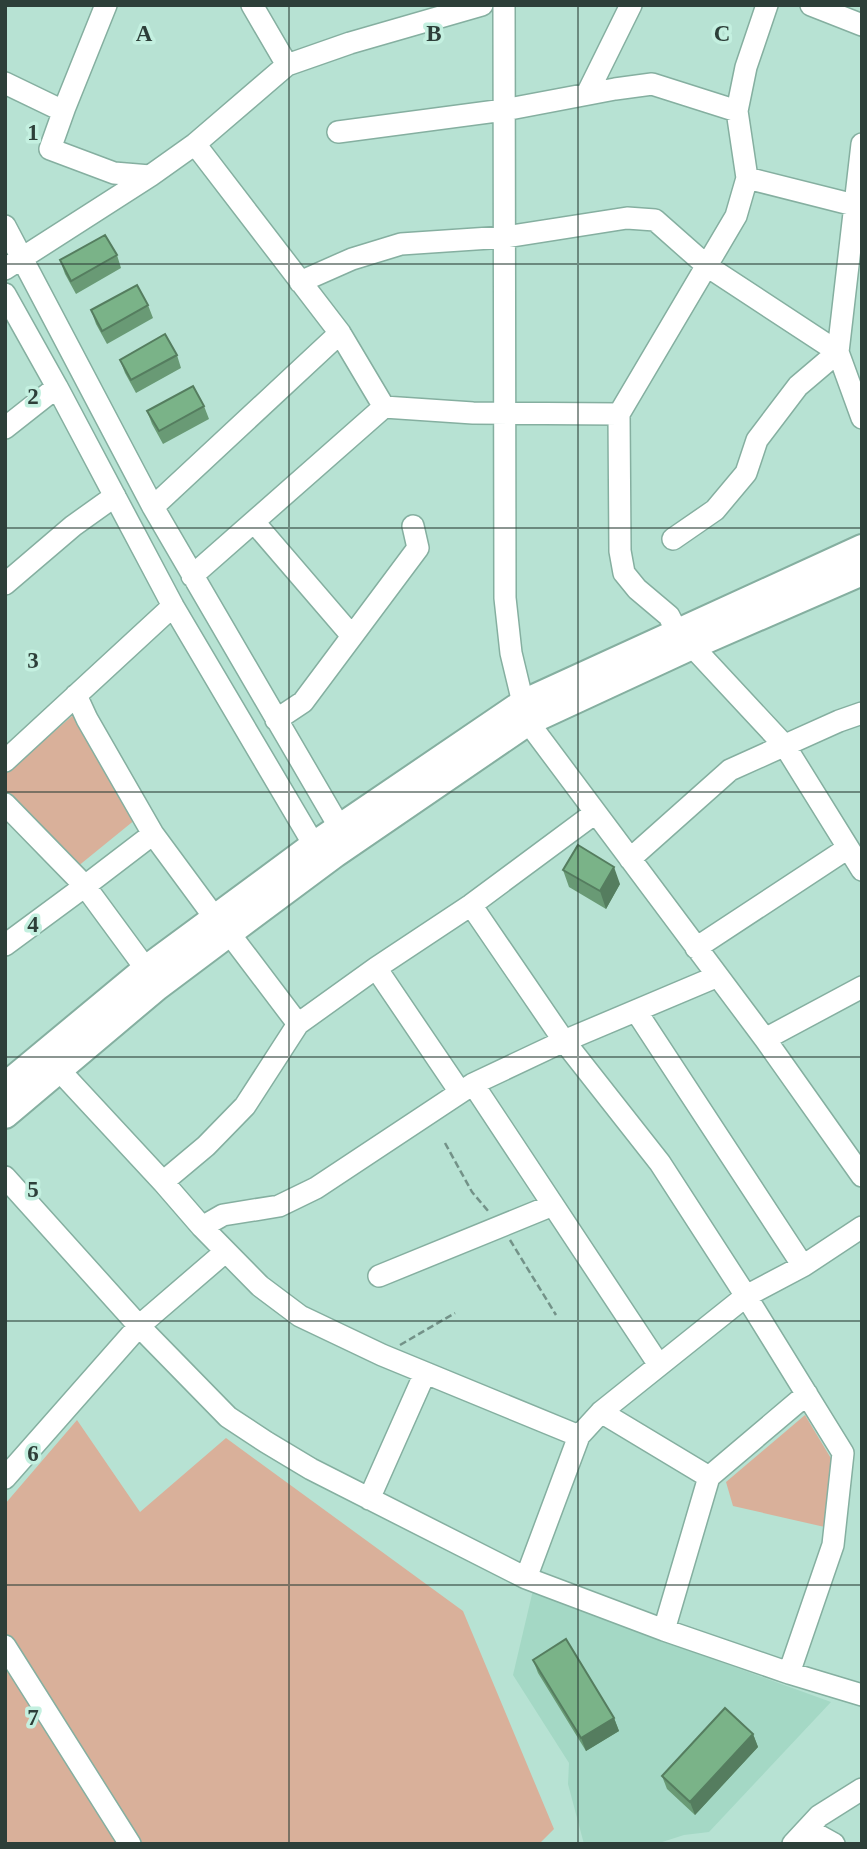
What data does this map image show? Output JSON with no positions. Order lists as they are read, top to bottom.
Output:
{
  "grid": {
    "columns": ["A", "B", "C"],
    "rows": [
      "1",
      "2",
      "3",
      "4",
      "5",
      "6",
      "7"
    ]
  }
}
